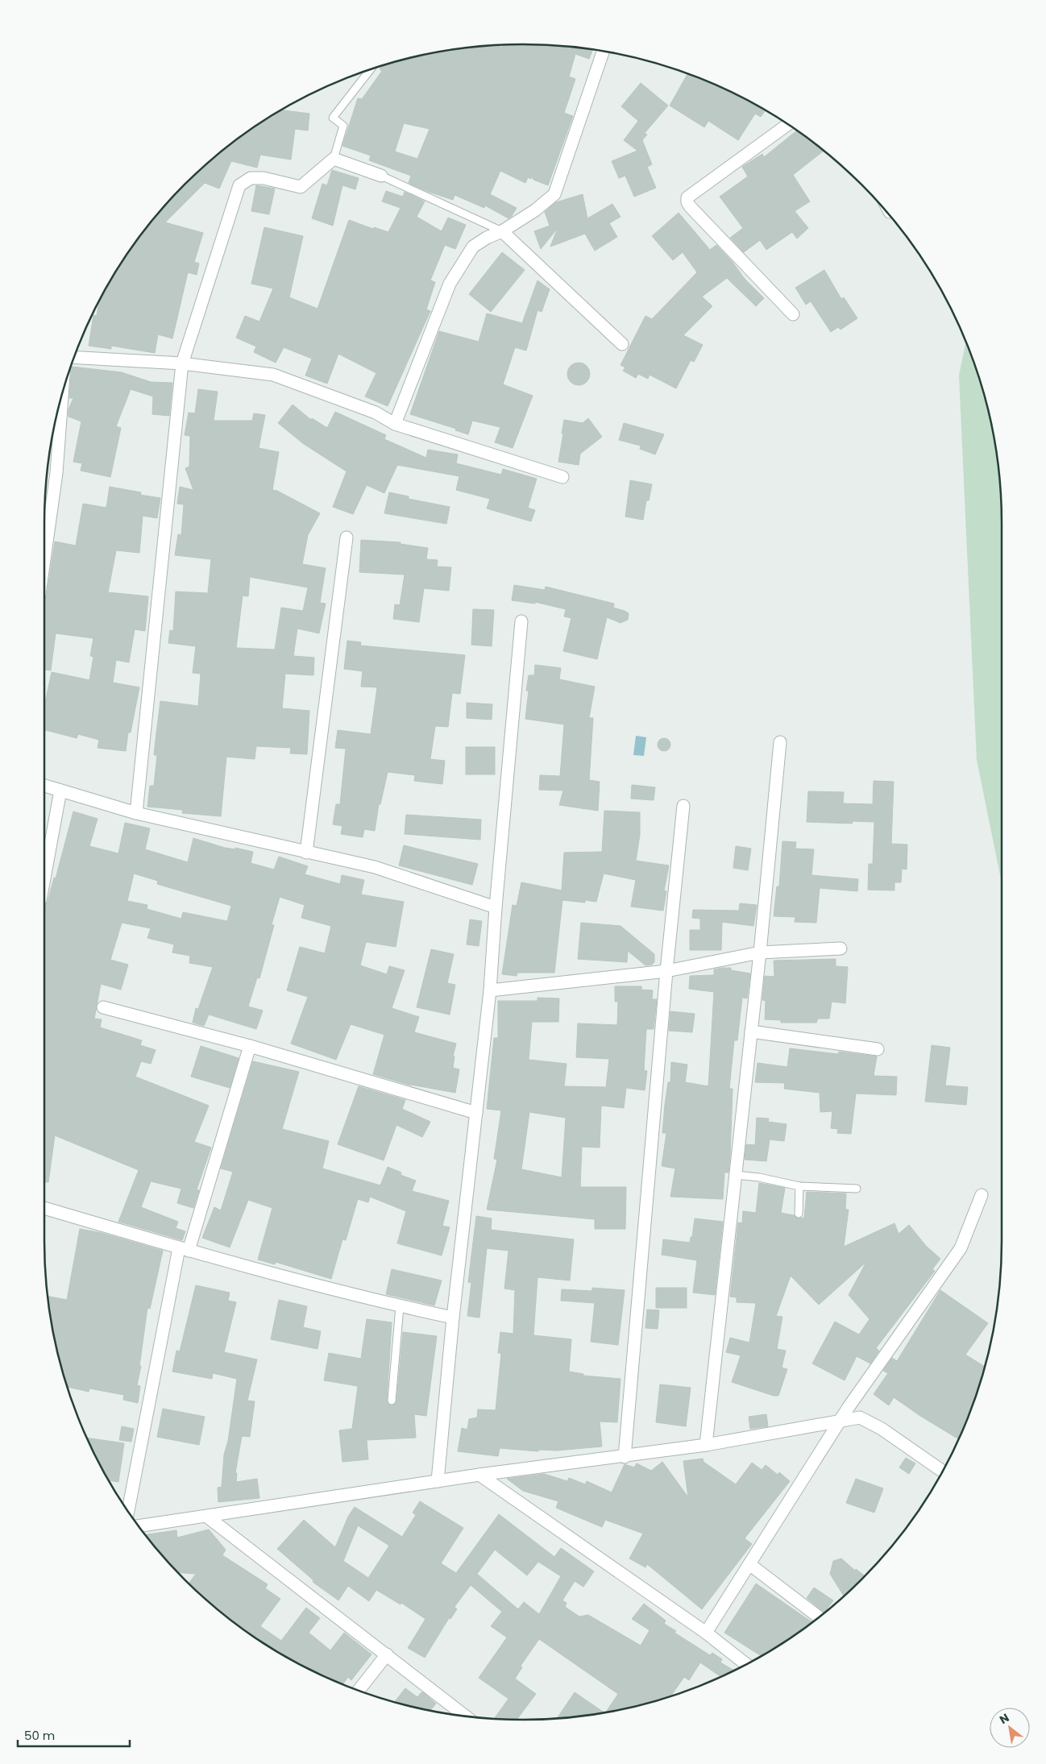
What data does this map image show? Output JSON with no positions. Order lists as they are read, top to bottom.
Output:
{
  "scale_bar": "50 m",
  "north": "top left"
}
